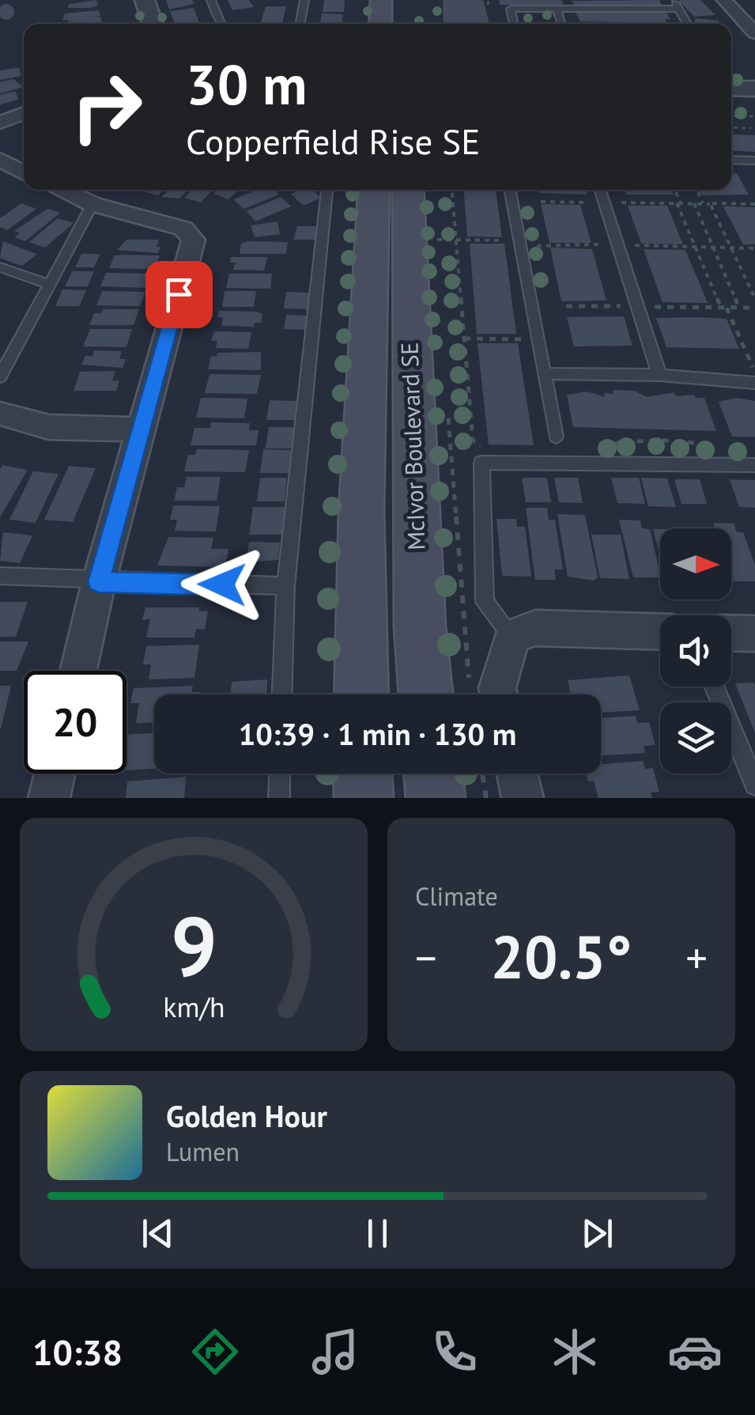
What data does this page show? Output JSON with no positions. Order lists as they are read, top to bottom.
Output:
{
  "streets": {
    "main road": ["McIvor Boulevard SE"]
  },
  "north": "right",
  "page": {
    "turn": ["30 m", "Copperfield Rise SE"],
    "limit": "20",
    "trip": "10:39 · 1 min · 130 m",
    "tile": "Climate",
    "heat": ["−", "20.5°", "+"],
    "song": ["Golden Hour", "Lumen"],
    "tabs": "10:38",
    "gauge": ["9", "km/h"]
  }
}
